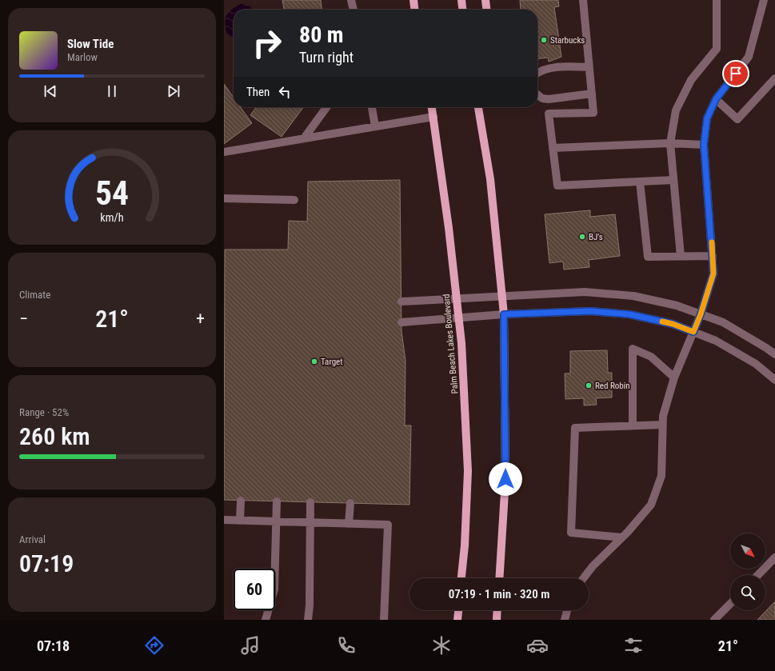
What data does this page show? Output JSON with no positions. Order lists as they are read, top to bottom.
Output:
{
  "streets": {
    "main road": ["Palm Beach Lakes Boulevard"]
  },
  "places": [
    "Starbucks",
    "BJ's",
    "Target",
    "Red Robin"
  ],
  "north": "bottom right",
  "page": {
    "turn": ["80 m", "Turn right"],
    "song": ["Slow Tide", "Marlow"],
    "then": "Then",
    "tile": [
      "Climate",
      ["Range · 52%", "260 km"],
      ["Arrival", "07:19"]
    ],
    "heat": ["−", "21°", "+"],
    "limit": "60",
    "trip": "07:19 · 1 min · 320 m",
    "tabs": ["07:18", "21°"],
    "gauge": ["54", "km/h"]
  }
}
